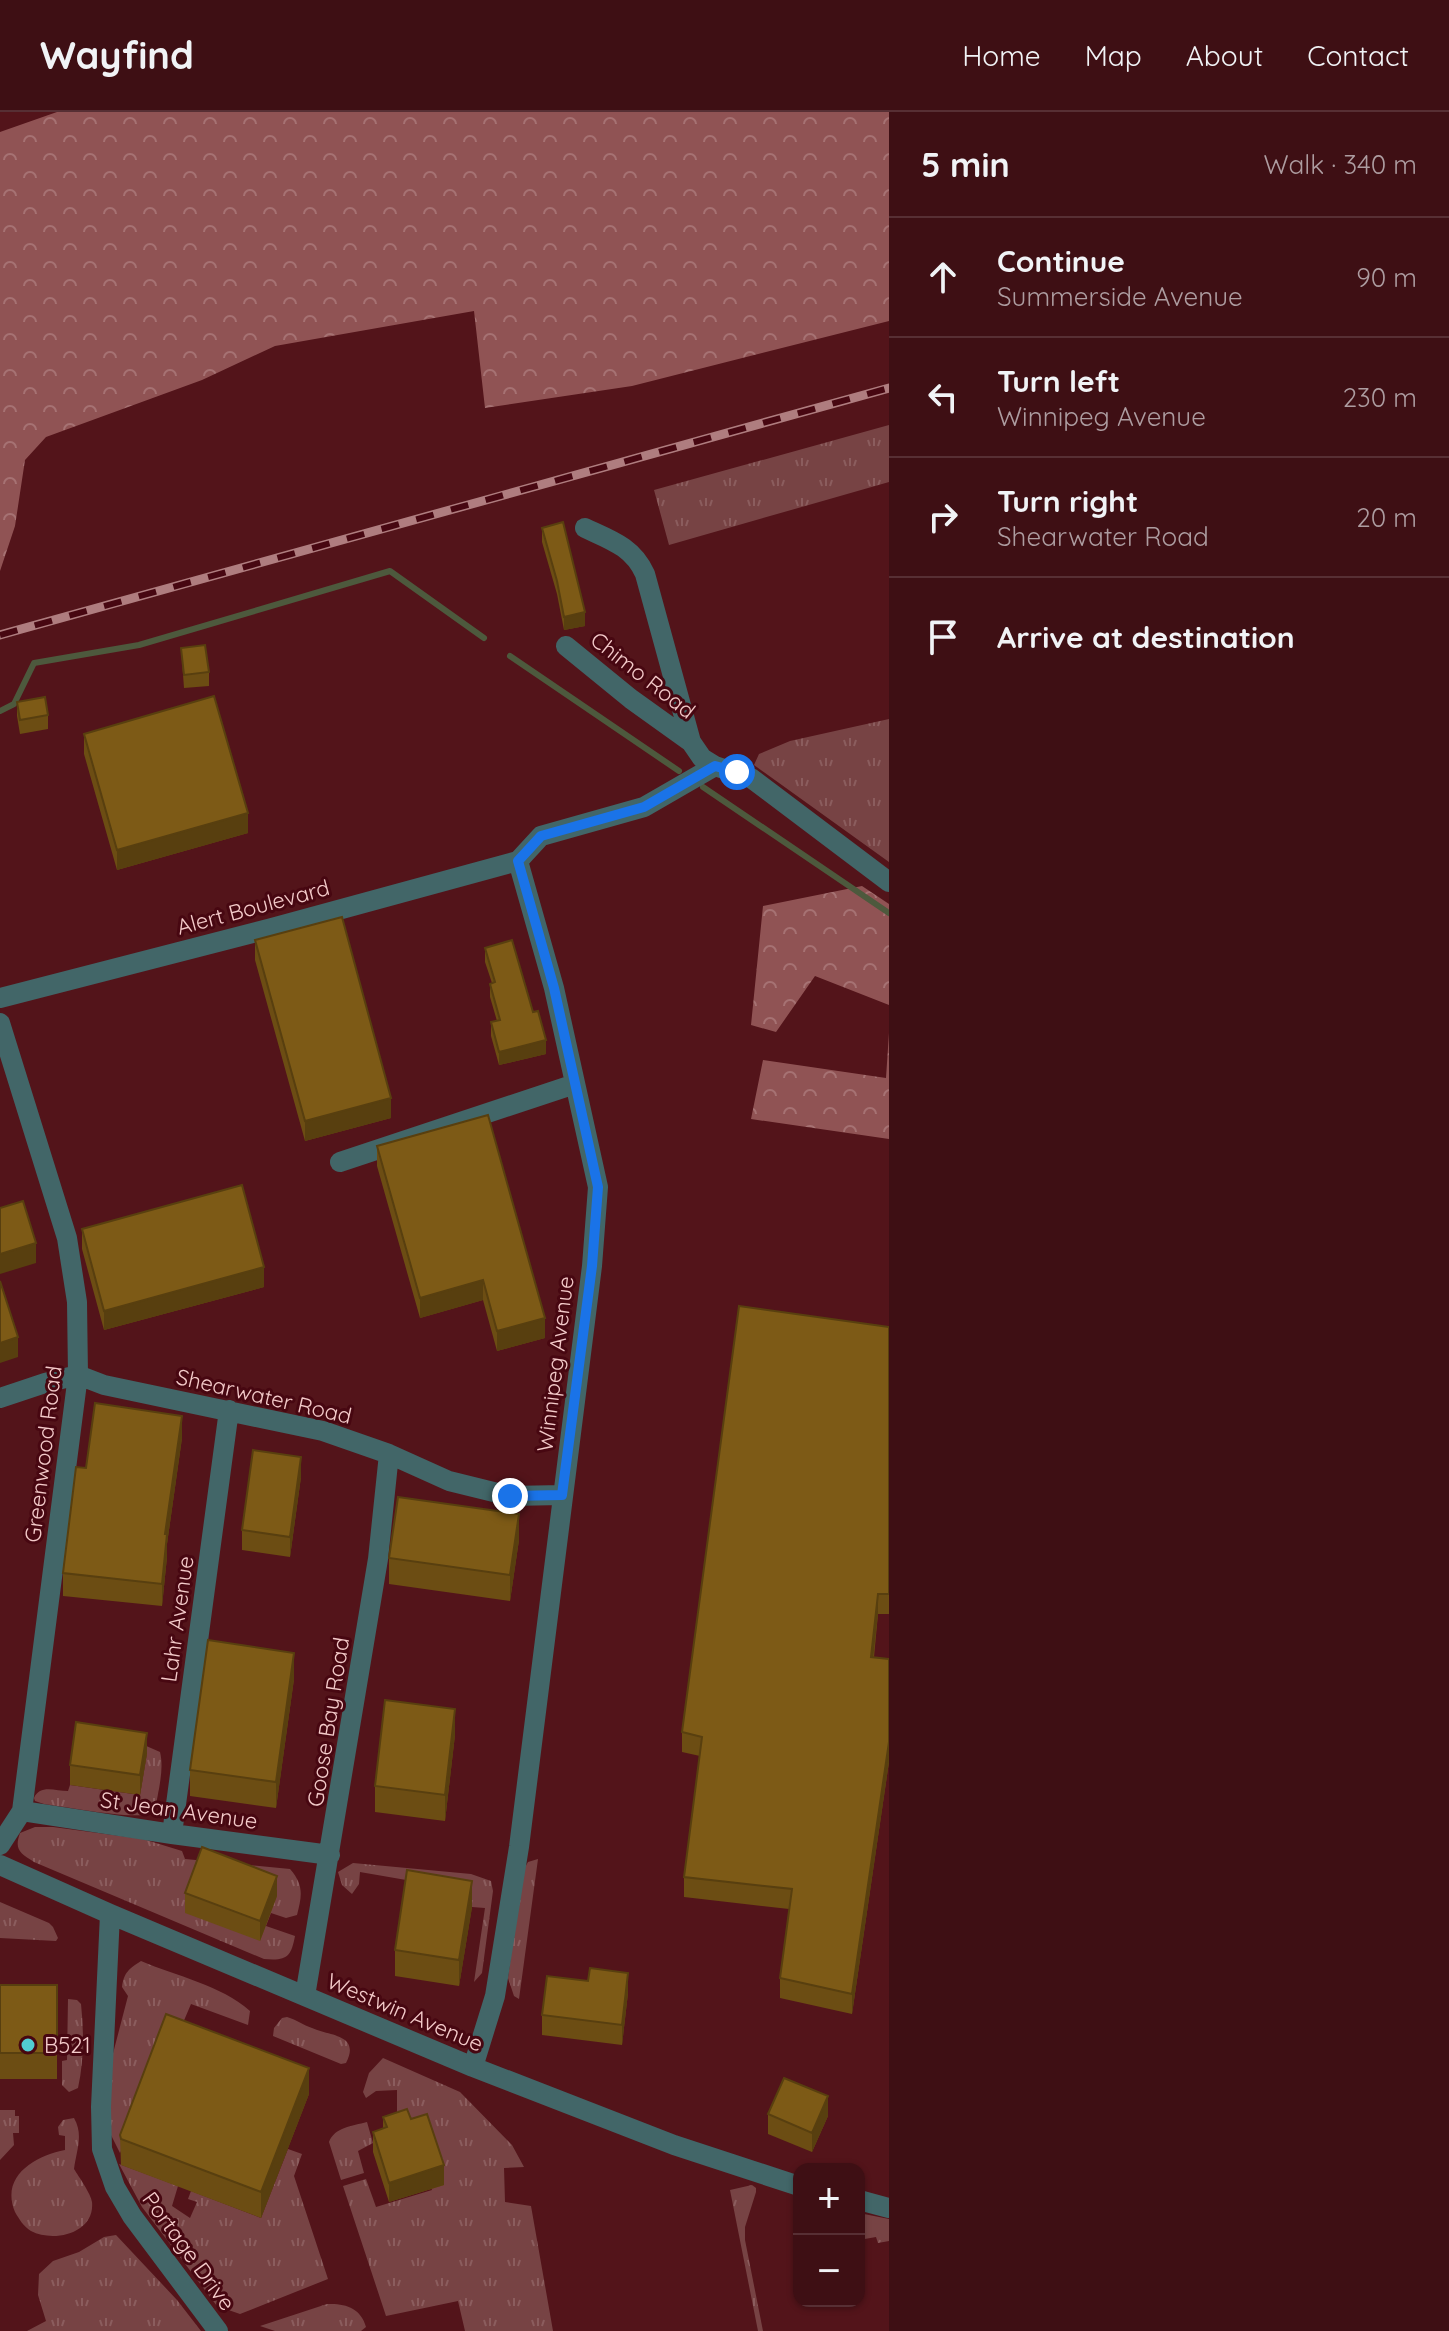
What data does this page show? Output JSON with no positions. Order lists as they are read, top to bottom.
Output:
{
  "streets": {
    "street": [
      "Chimo Road",
      "Alert Boulevard",
      "Winnipeg Avenue",
      "Shearwater Road",
      "Greenwood Road",
      "Lahr Avenue",
      "Goose Bay Road",
      "St Jean Avenue",
      "Westwin Avenue",
      "Portage Drive"
    ]
  },
  "crossings": [
    ["Alert Boulevard", "Winnipeg Avenue"],
    ["Winnipeg Avenue", "Shearwater Road"],
    ["Winnipeg Avenue", "Westwin Avenue"],
    ["Shearwater Road", "Greenwood Road"],
    ["Shearwater Road", "Lahr Avenue"],
    ["Shearwater Road", "Goose Bay Road"],
    ["Greenwood Road", "St Jean Avenue"],
    ["Lahr Avenue", "St Jean Avenue"],
    ["Goose Bay Road", "St Jean Avenue"],
    ["Goose Bay Road", "Westwin Avenue"],
    ["Westwin Avenue", "Portage Drive"]
  ],
  "places": ["B521"],
  "page": {
    "header": "Wayfind",
    "nav": [
      "Home",
      "Map",
      "About",
      "Contact"
    ],
    "heading": ["5 min", "Walk · 340 m"],
    "list": [
      ["Continue", "Summerside Avenue", "90 m"],
      ["Turn left", "Winnipeg Avenue", "230 m"],
      ["Turn right", "Shearwater Road", "20 m"],
      "Arrive at destination"
    ],
    "map_buttons": ["+", "−"]
  }
}
